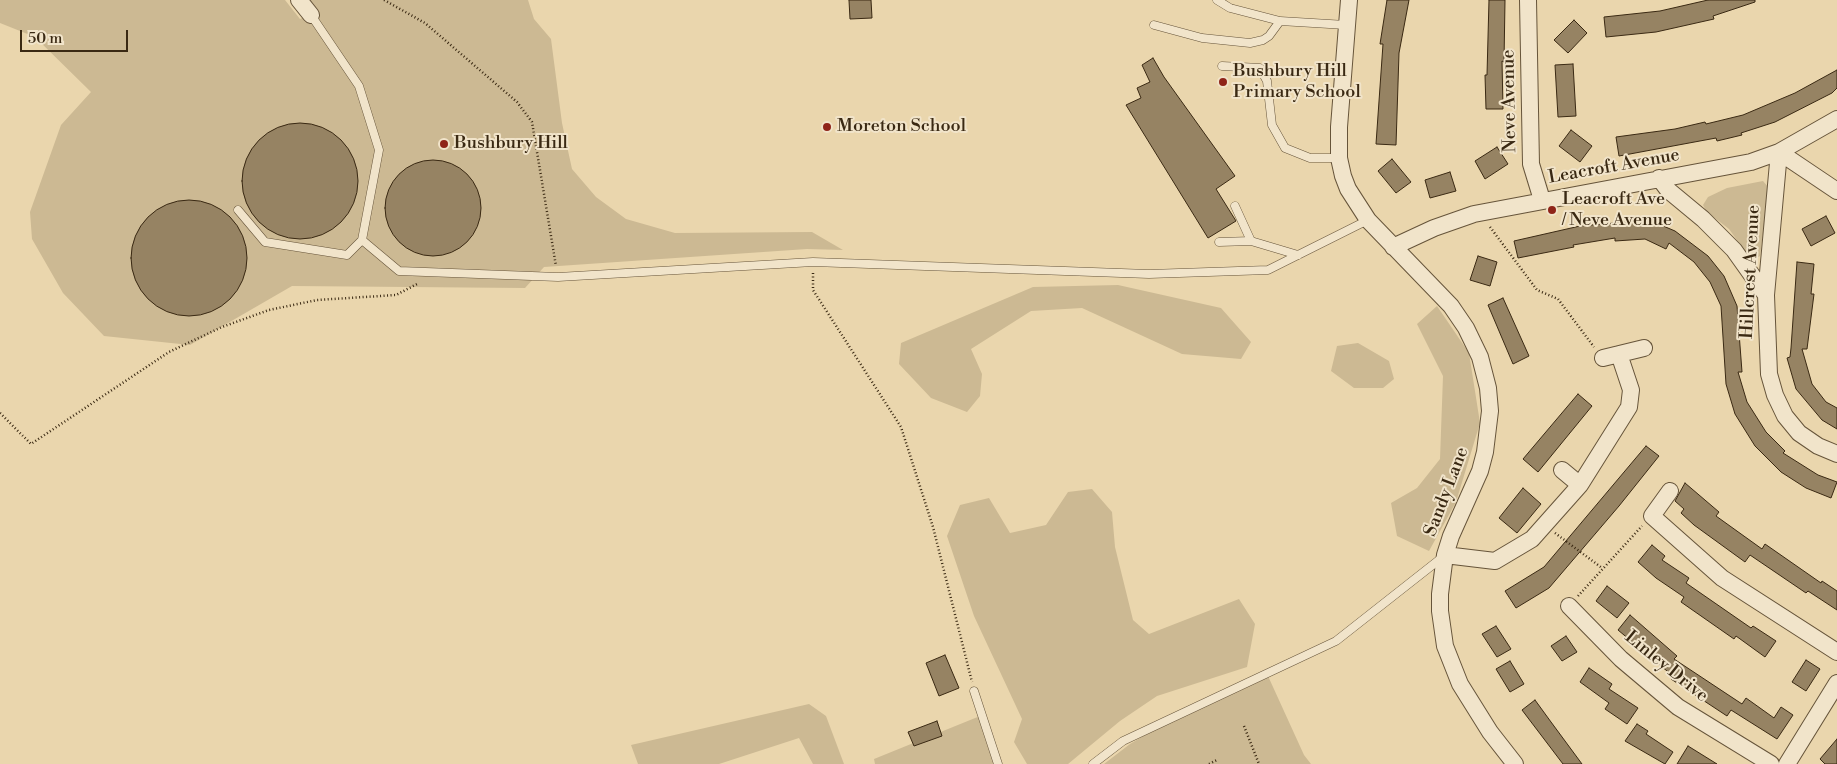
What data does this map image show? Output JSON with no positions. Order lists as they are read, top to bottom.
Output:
{
  "streets": {
    "street": [
      "Neve Avenue",
      "Leacroft Avenue",
      "Hillcrest Avenue",
      "Sandy Lane",
      "Linley Drive"
    ]
  },
  "crossings": [
    ["Neve Avenue", "Leacroft Avenue"],
    ["Leacroft Avenue", "Hillcrest Avenue"],
    ["Leacroft Avenue", "Sandy Lane"]
  ],
  "places": [
    "Bushbury Hill Primary School",
    "Moreton School",
    "Bushbury Hill",
    "Leacroft Ave / Neve Avenue"
  ],
  "scale_bar": "50 m"
}
